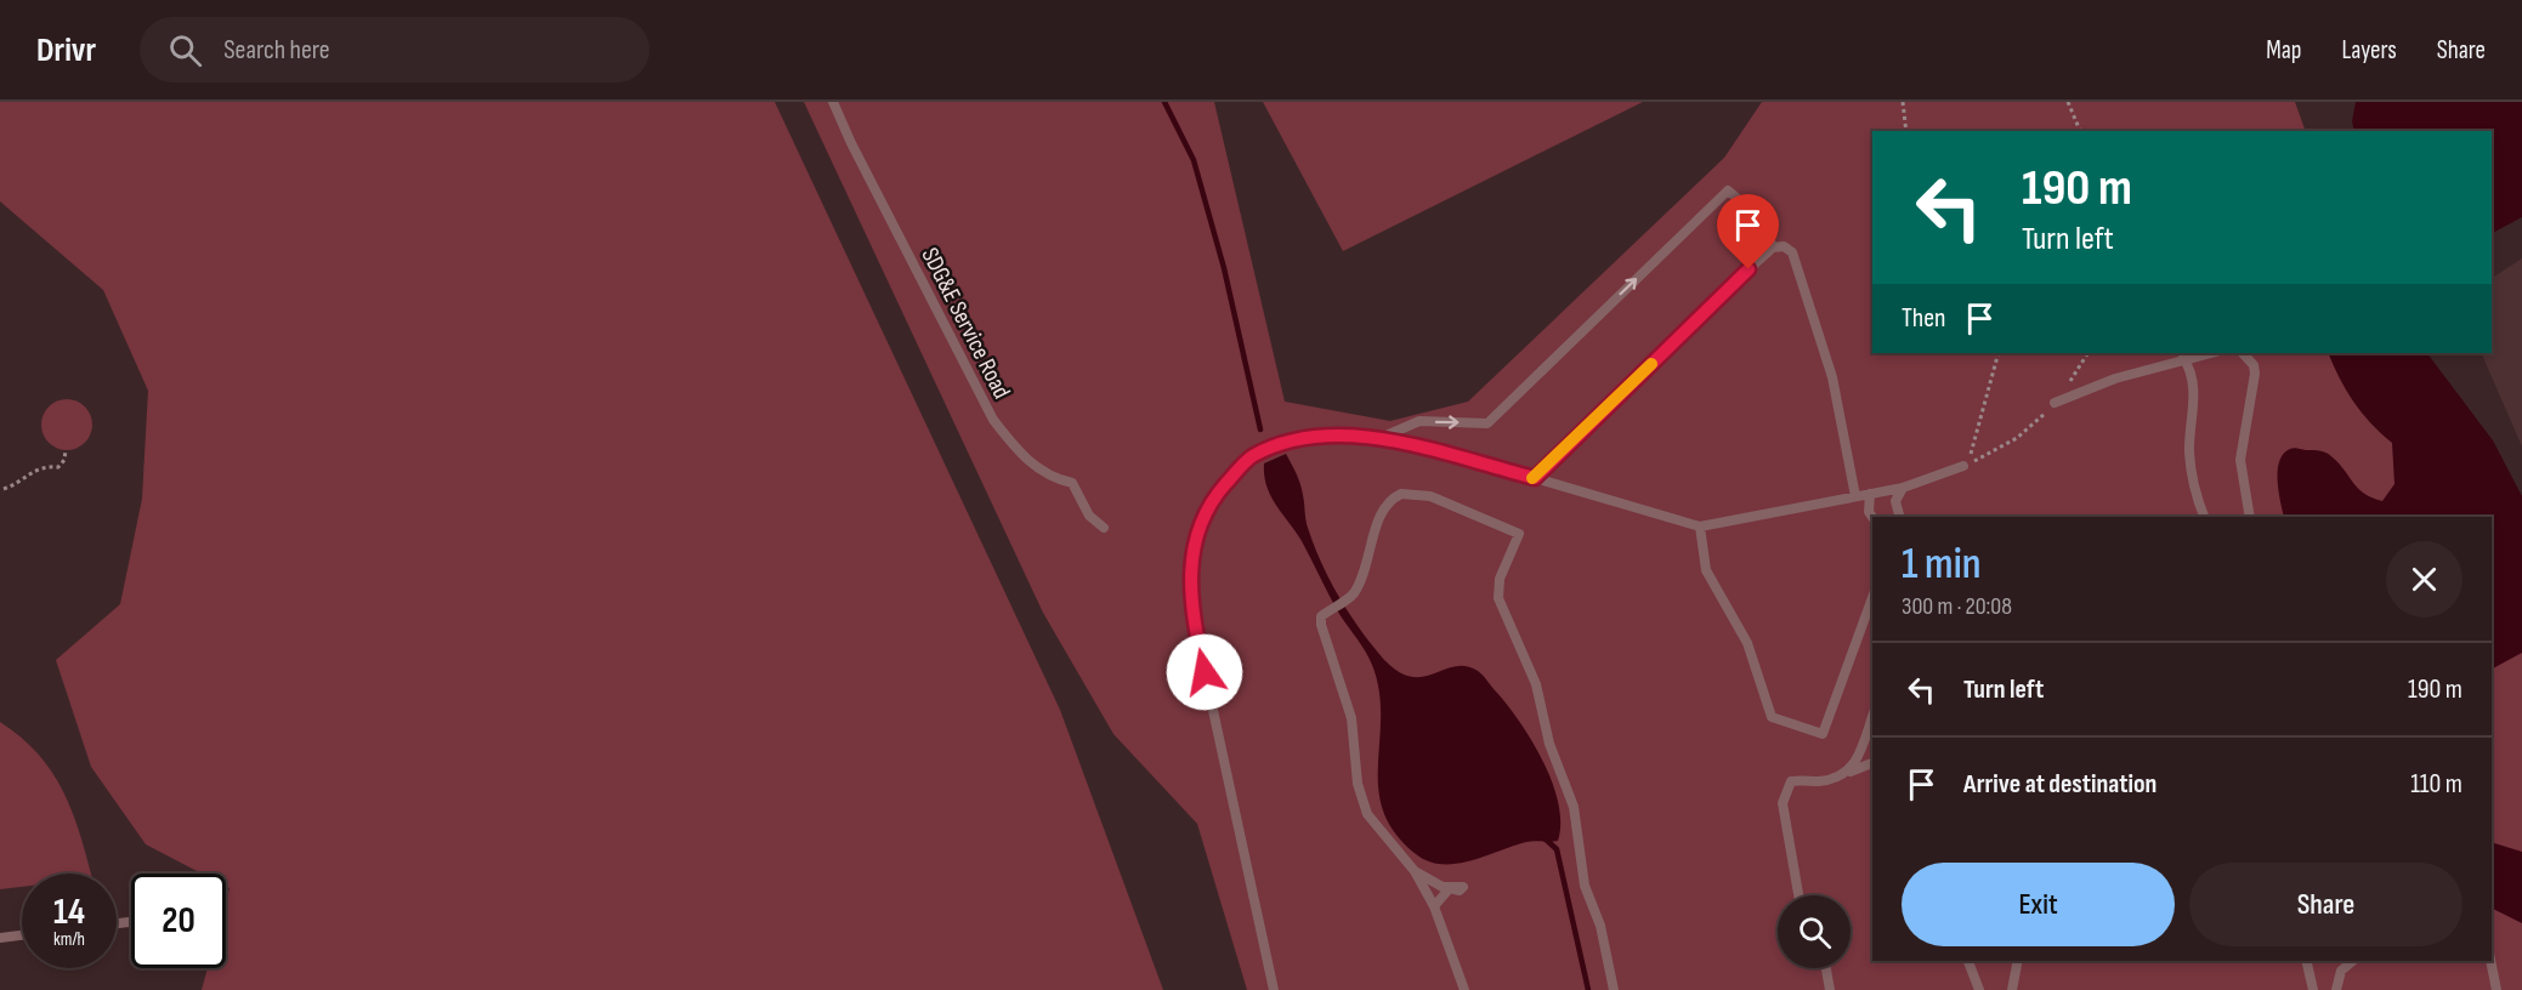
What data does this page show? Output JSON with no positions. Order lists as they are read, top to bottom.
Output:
{
  "streets": {
    "lane": ["SDG&E Service Road"]
  },
  "page": {
    "header": "Drivr",
    "search": "Search here",
    "nav": ["Map", "Layers", "Share"],
    "turn": ["190 m", "Turn left"],
    "then": "Then",
    "heading": ["1 min", "300 m · 20:08"],
    "list": [
      {
        "name": "Turn left",
        "value": "190 m"
      },
      {
        "name": "Arrive at destination",
        "value": "110 m"
      }
    ],
    "buttons": ["Exit", "Share"],
    "speed": "14 km/h",
    "limit": "20"
  }
}
